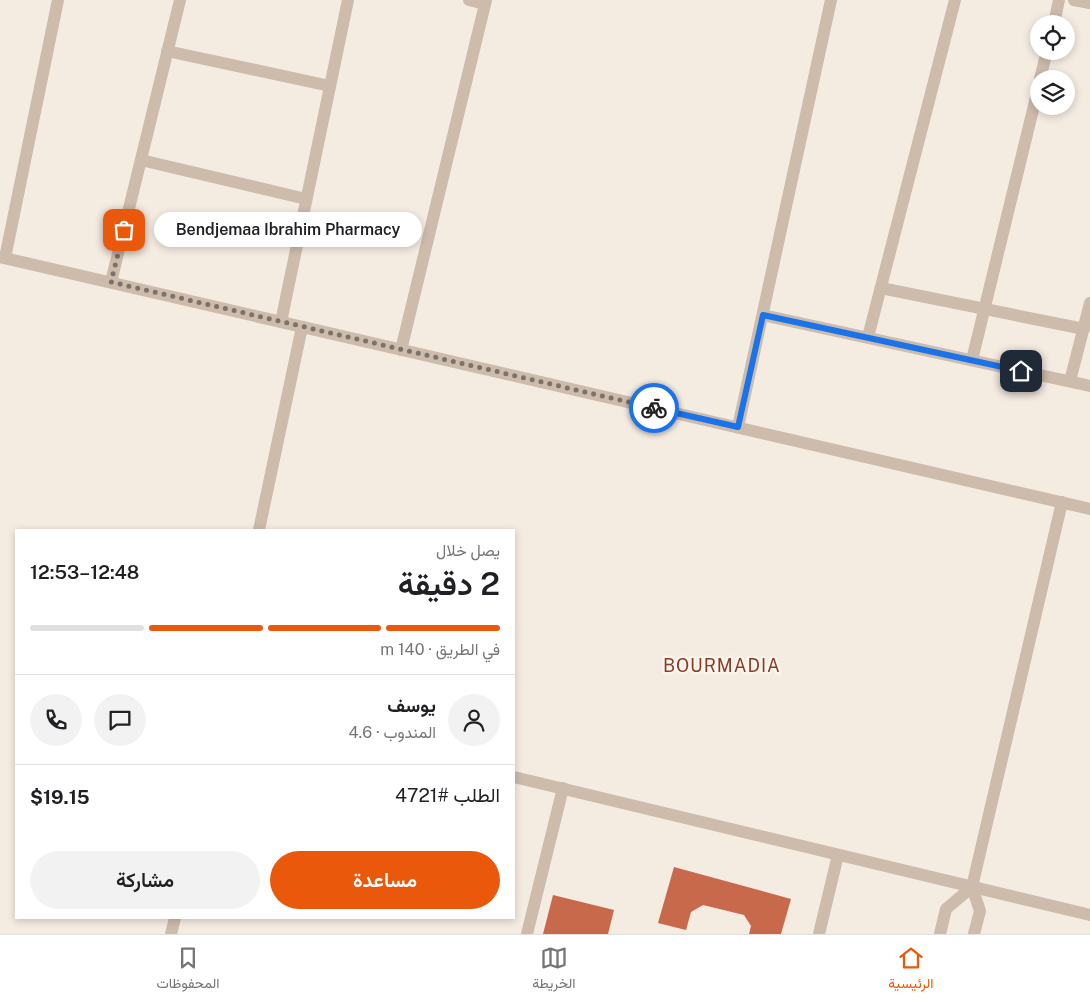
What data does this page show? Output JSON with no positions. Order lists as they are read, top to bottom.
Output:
{
  "districts": ["BOURMADIA"],
  "places": ["Bendjemaa Ibrahim Pharmacy"],
  "page": {
    "bubble": "Bendjemaa Ibrahim Pharmacy",
    "heading": ["2 دقيقة", "يصل خلال", "12:48–12:53"],
    "panel": [
      "يوسف",
      "المندوب · 4.6",
      "الطلب #4721",
      "$19.15"
    ],
    "bar": "في الطريق · 140 m",
    "buttons": ["مساعدة", "مشاركة"],
    "tabs": ["الرئيسية", "الخريطة", "المحفوظات"]
  }
}
